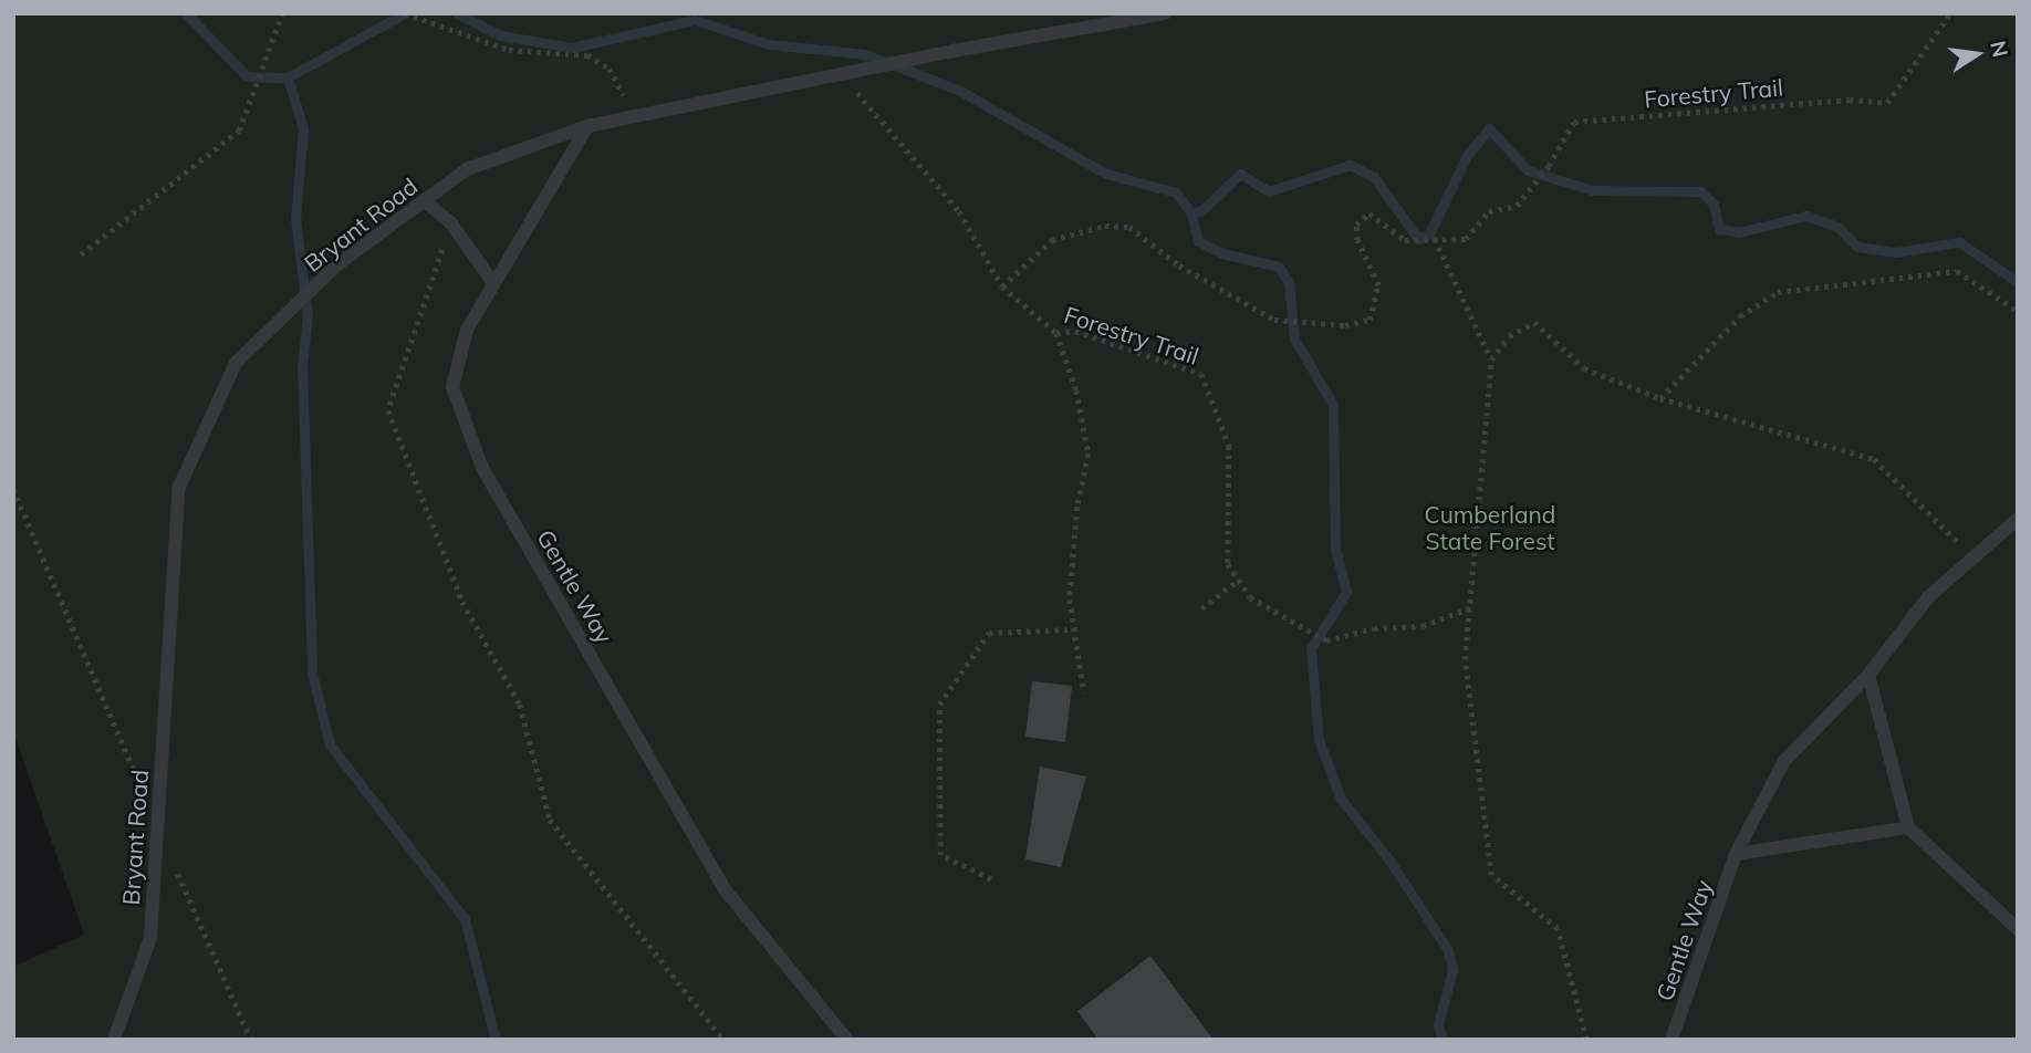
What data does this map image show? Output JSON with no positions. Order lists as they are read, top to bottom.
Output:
{
  "streets": {
    "lane": ["Bryant Road", "Gentle Way"],
    "path": ["Forestry Trail"]
  },
  "crossings": [
    ["Bryant Road", "Gentle Way"]
  ],
  "parks": ["Cumberland State Forest"],
  "north": "right"
}
